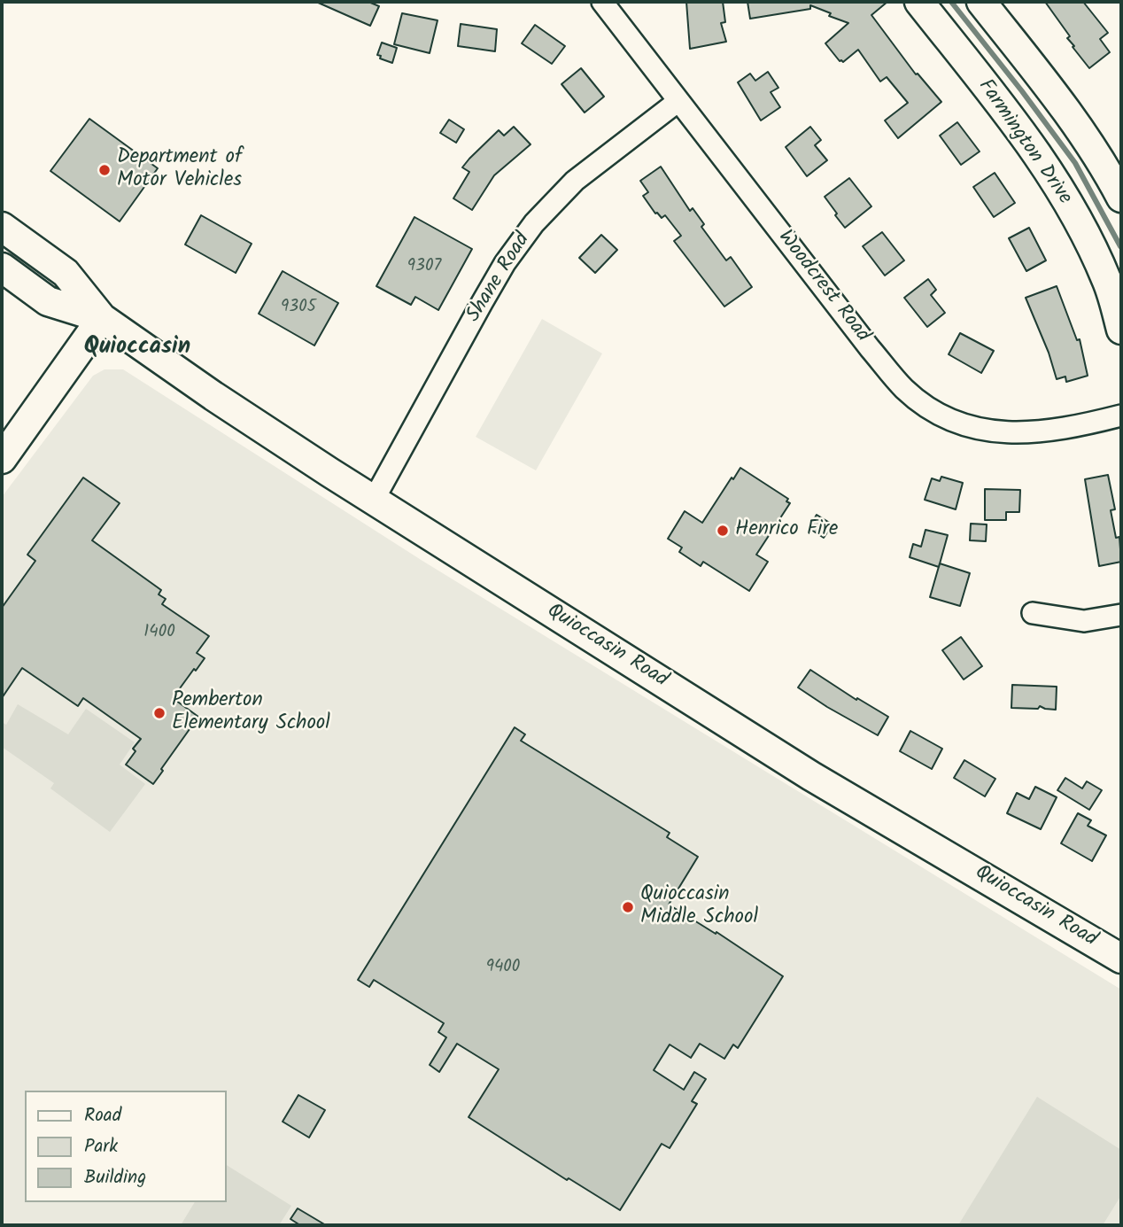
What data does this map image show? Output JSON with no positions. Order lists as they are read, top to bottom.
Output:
{
  "streets": {
    "main road": ["Farmington Drive", "Quioccasin Road"],
    "street": ["Shane Road", "Woodcrest Road"]
  },
  "crossings": [
    ["Shane Road", "Woodcrest Road"],
    ["Shane Road", "Quioccasin Road"]
  ],
  "districts": ["Quioccasin"],
  "places": [
    "Department of Motor Vehicles",
    "Henrico Fire",
    "Pemberton Elementary School",
    "Quioccasin Middle School"
  ],
  "house_numbers": [
    "9307",
    "9305",
    "1400",
    "9400"
  ],
  "legend": ["Road", "Park", "Building"]
}
